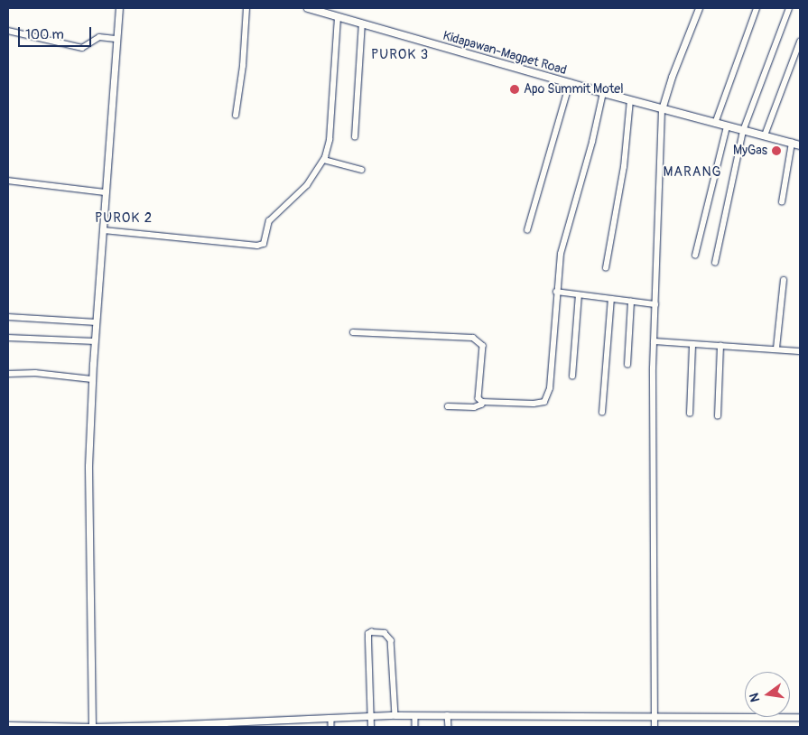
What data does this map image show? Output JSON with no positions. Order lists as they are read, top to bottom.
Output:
{
  "streets": {
    "main road": ["Kidapawan-Magpet Road"]
  },
  "districts": ["PUROK 3", "MARANG", "PUROK 2"],
  "places": ["Apo Summit Motel", "MyGas"],
  "scale_bar": "100 m",
  "north": "left"
}
